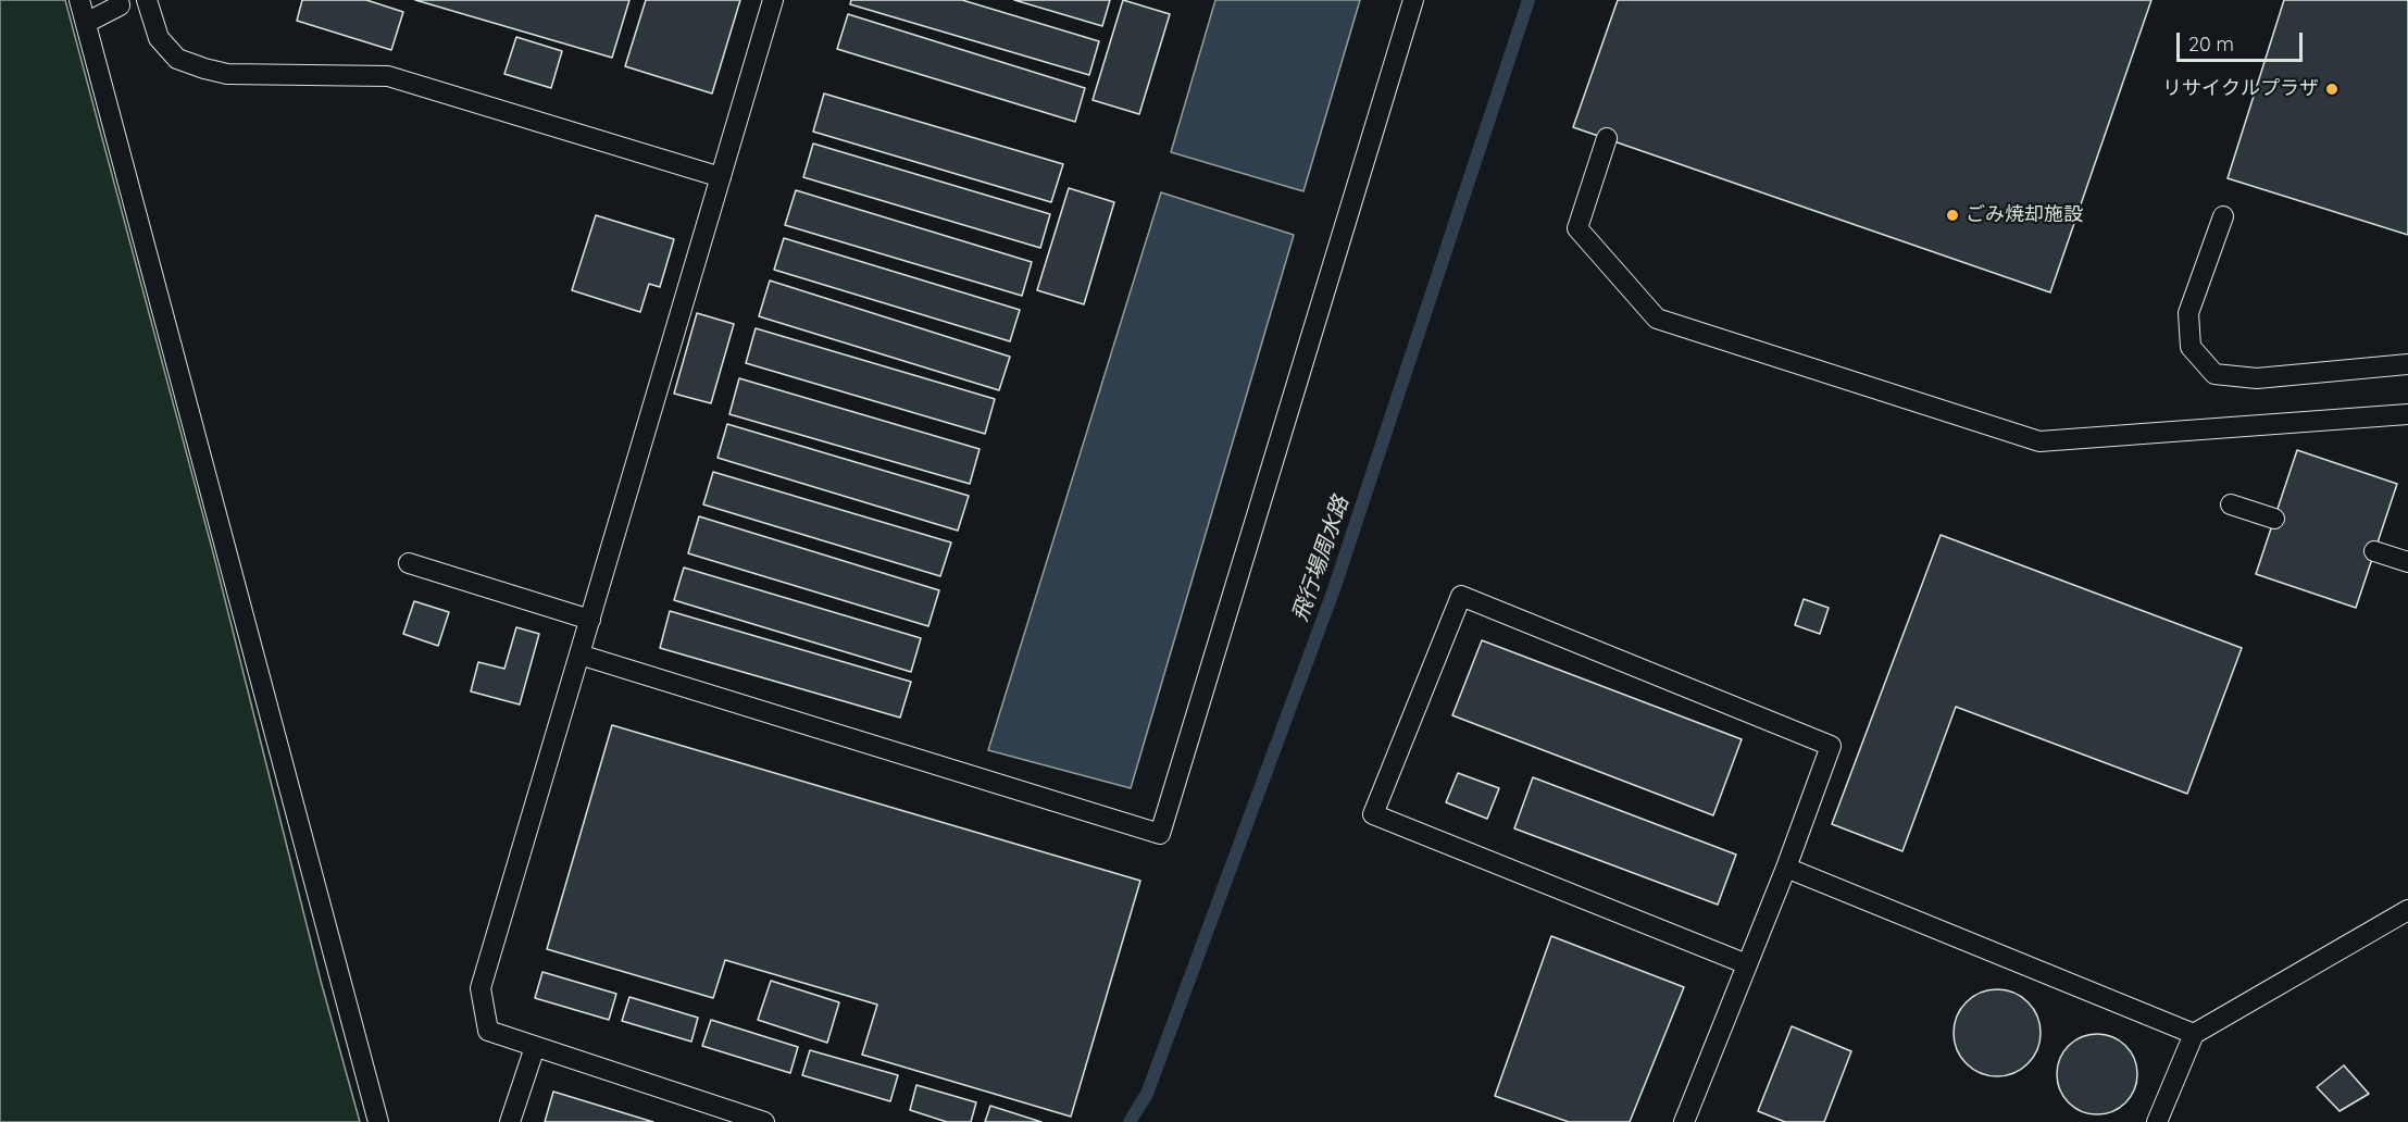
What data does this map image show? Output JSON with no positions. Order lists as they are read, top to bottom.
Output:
{
  "water": ["飛行場周水路"],
  "places": ["リサイクルプラザ", "ごみ焼却施設"],
  "scale_bar": "20 m"
}
